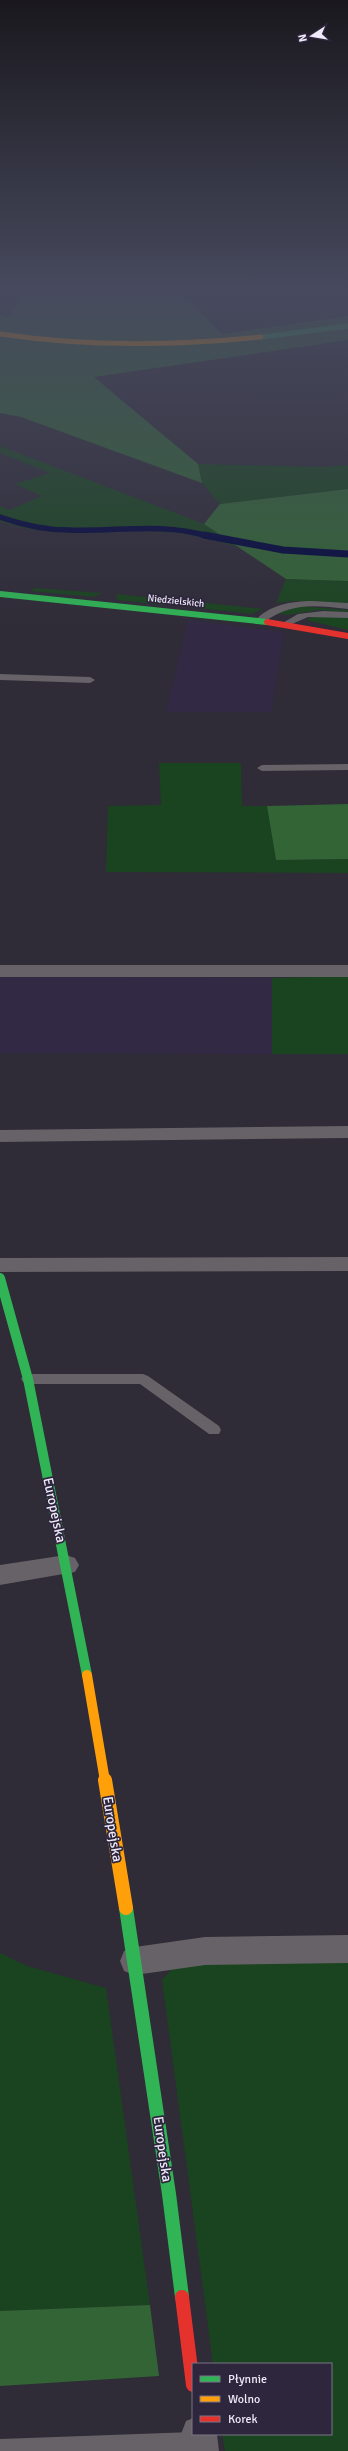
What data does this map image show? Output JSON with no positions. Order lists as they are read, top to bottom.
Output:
{
  "streets": {
    "street": ["Niedzielskich", "Europejska"]
  },
  "legend": ["Płynnie", "Wolno", "Korek"],
  "north": "left"
}
